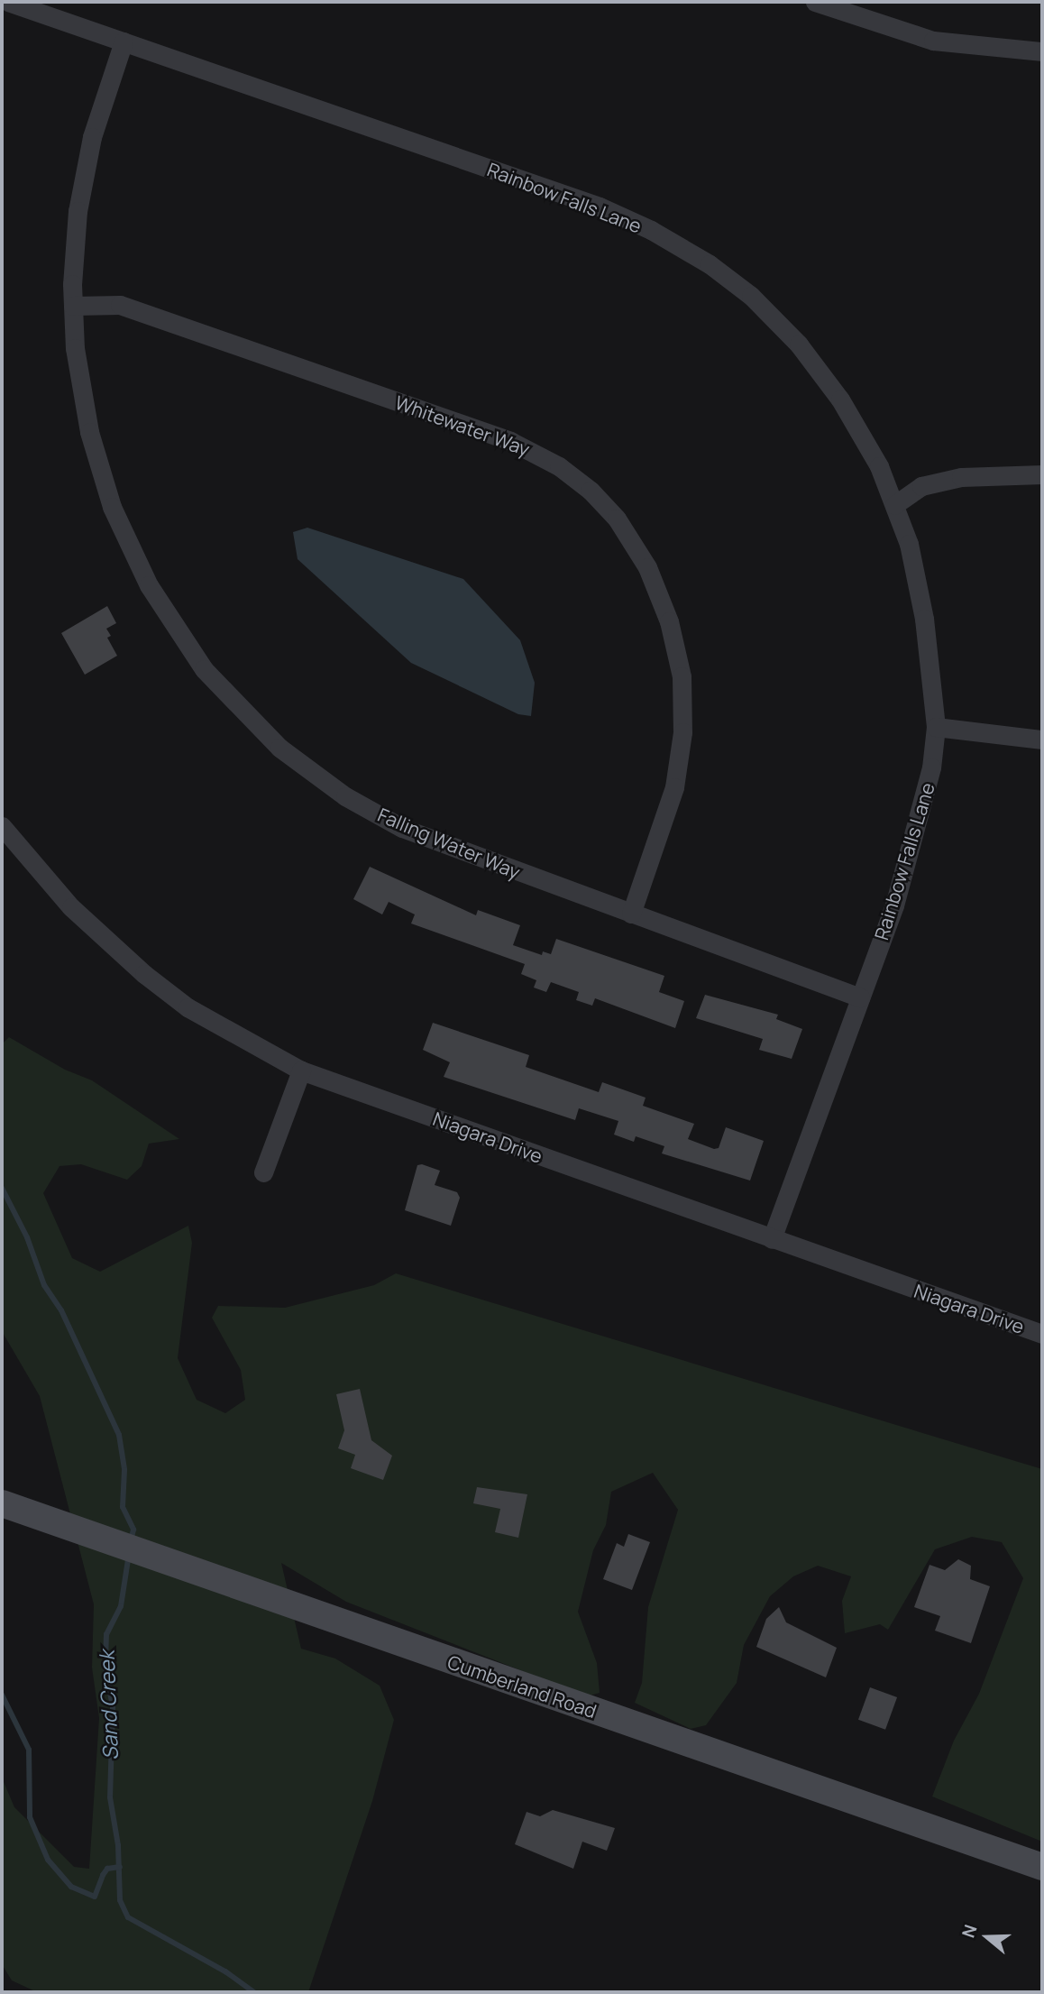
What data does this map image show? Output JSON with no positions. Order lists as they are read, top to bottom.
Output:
{
  "streets": {
    "main road": ["Cumberland Road"],
    "street": [
      "Rainbow Falls Lane",
      "Whitewater Way",
      "Falling Water Way",
      "Niagara Drive"
    ]
  },
  "crossings": [
    ["Rainbow Falls Lane", "Falling Water Way"],
    ["Rainbow Falls Lane", "Niagara Drive"],
    ["Whitewater Way", "Falling Water Way"]
  ],
  "water": ["Sand Creek"],
  "north": "left"
}
